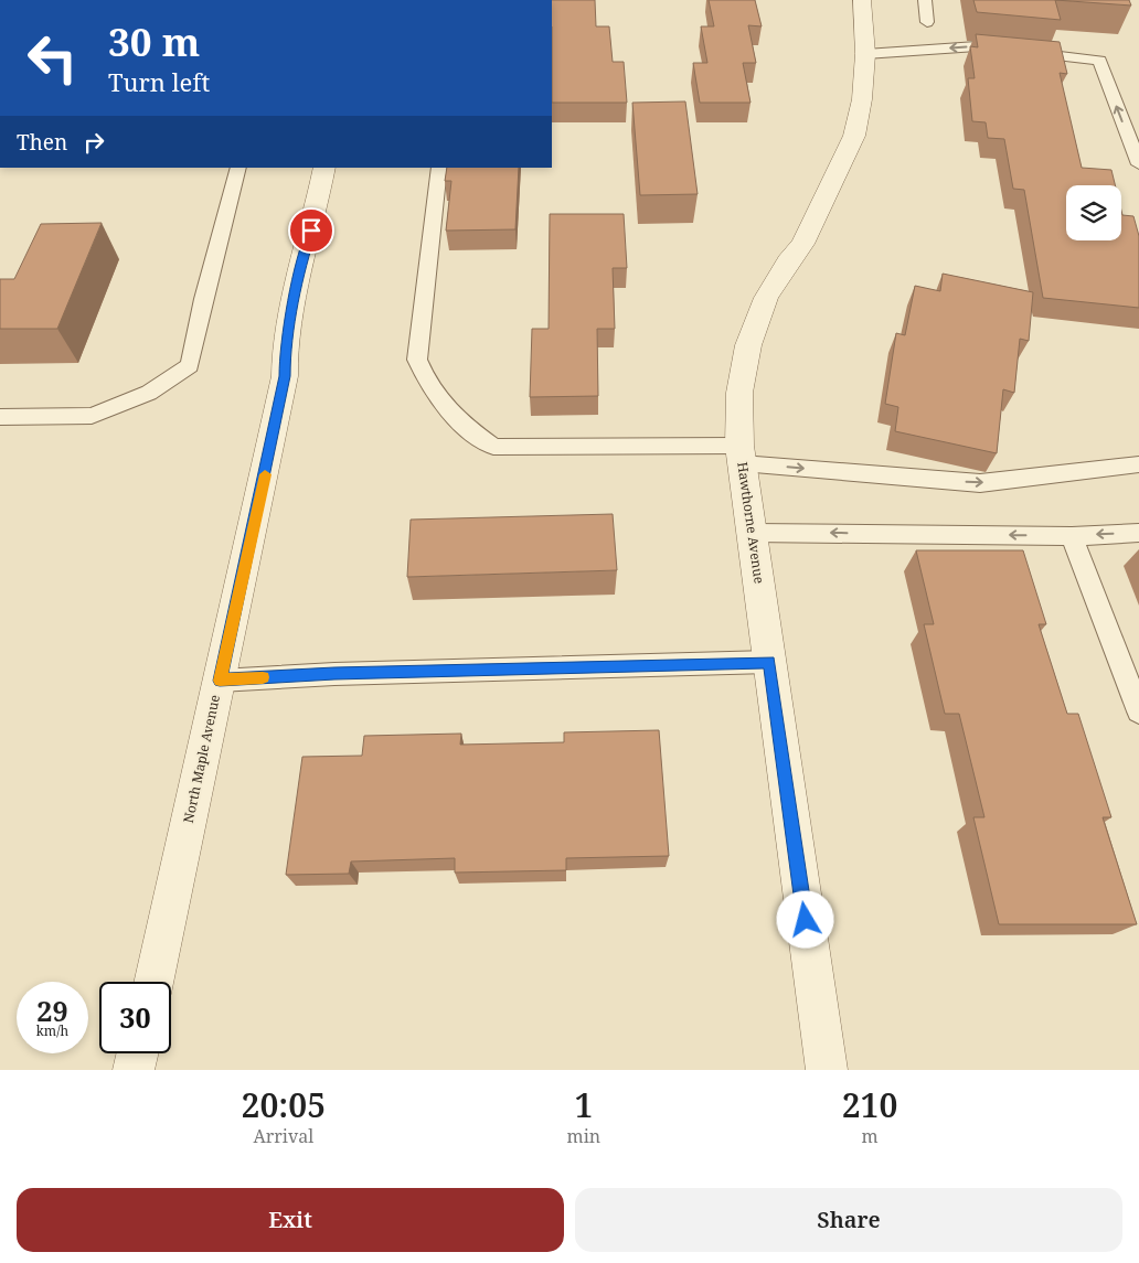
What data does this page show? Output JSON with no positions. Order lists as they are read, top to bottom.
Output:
{
  "streets": {
    "street": ["Hawthorne Avenue", "North Maple Avenue"]
  },
  "page": {
    "turn": ["30 m", "Turn left"],
    "then": "Then",
    "speed": "29 km/h",
    "limit": "30",
    "eta": [
      "20:05",
      "Arrival",
      "1",
      "min",
      "210",
      "m"
    ],
    "buttons": ["Exit", "Share"]
  }
}
